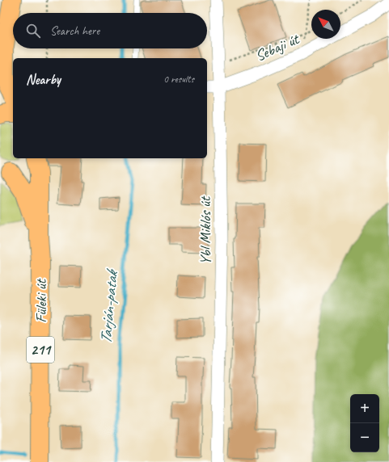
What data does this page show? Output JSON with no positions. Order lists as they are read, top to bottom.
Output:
{
  "streets": {
    "main road": ["Füleki út", "211"],
    "street": ["Sebaji út", "Ybl Miklós út"]
  },
  "crossings": [
    ["Sebaji út", "Ybl Miklós út"]
  ],
  "water": ["Tarján-patak"],
  "north": "top left",
  "page": {
    "search": "Search here",
    "heading": ["Nearby", "0 results"],
    "map_buttons": ["+", "−"]
  }
}
